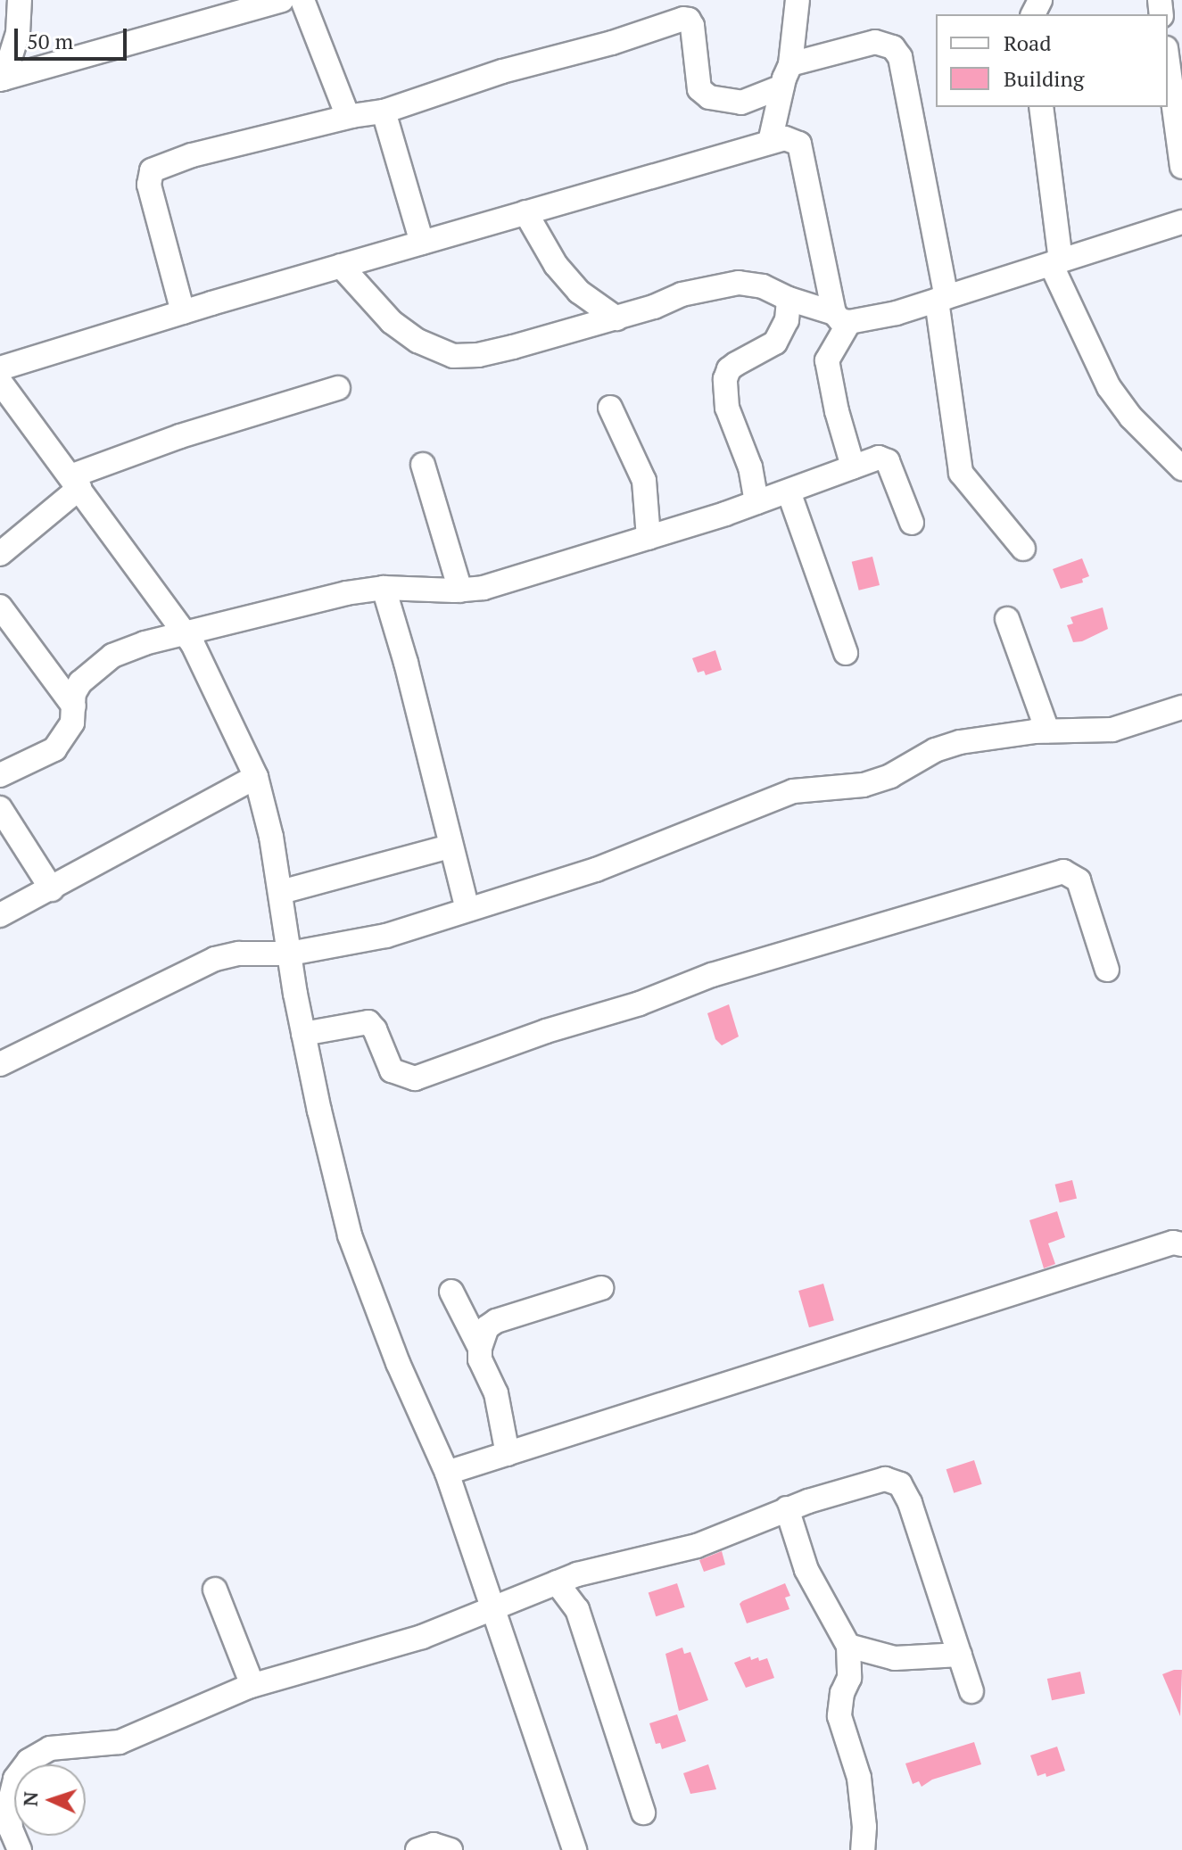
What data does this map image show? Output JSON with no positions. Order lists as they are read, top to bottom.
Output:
{
  "legend": ["Road", "Building"],
  "scale_bar": "50 m",
  "north": "left"
}
